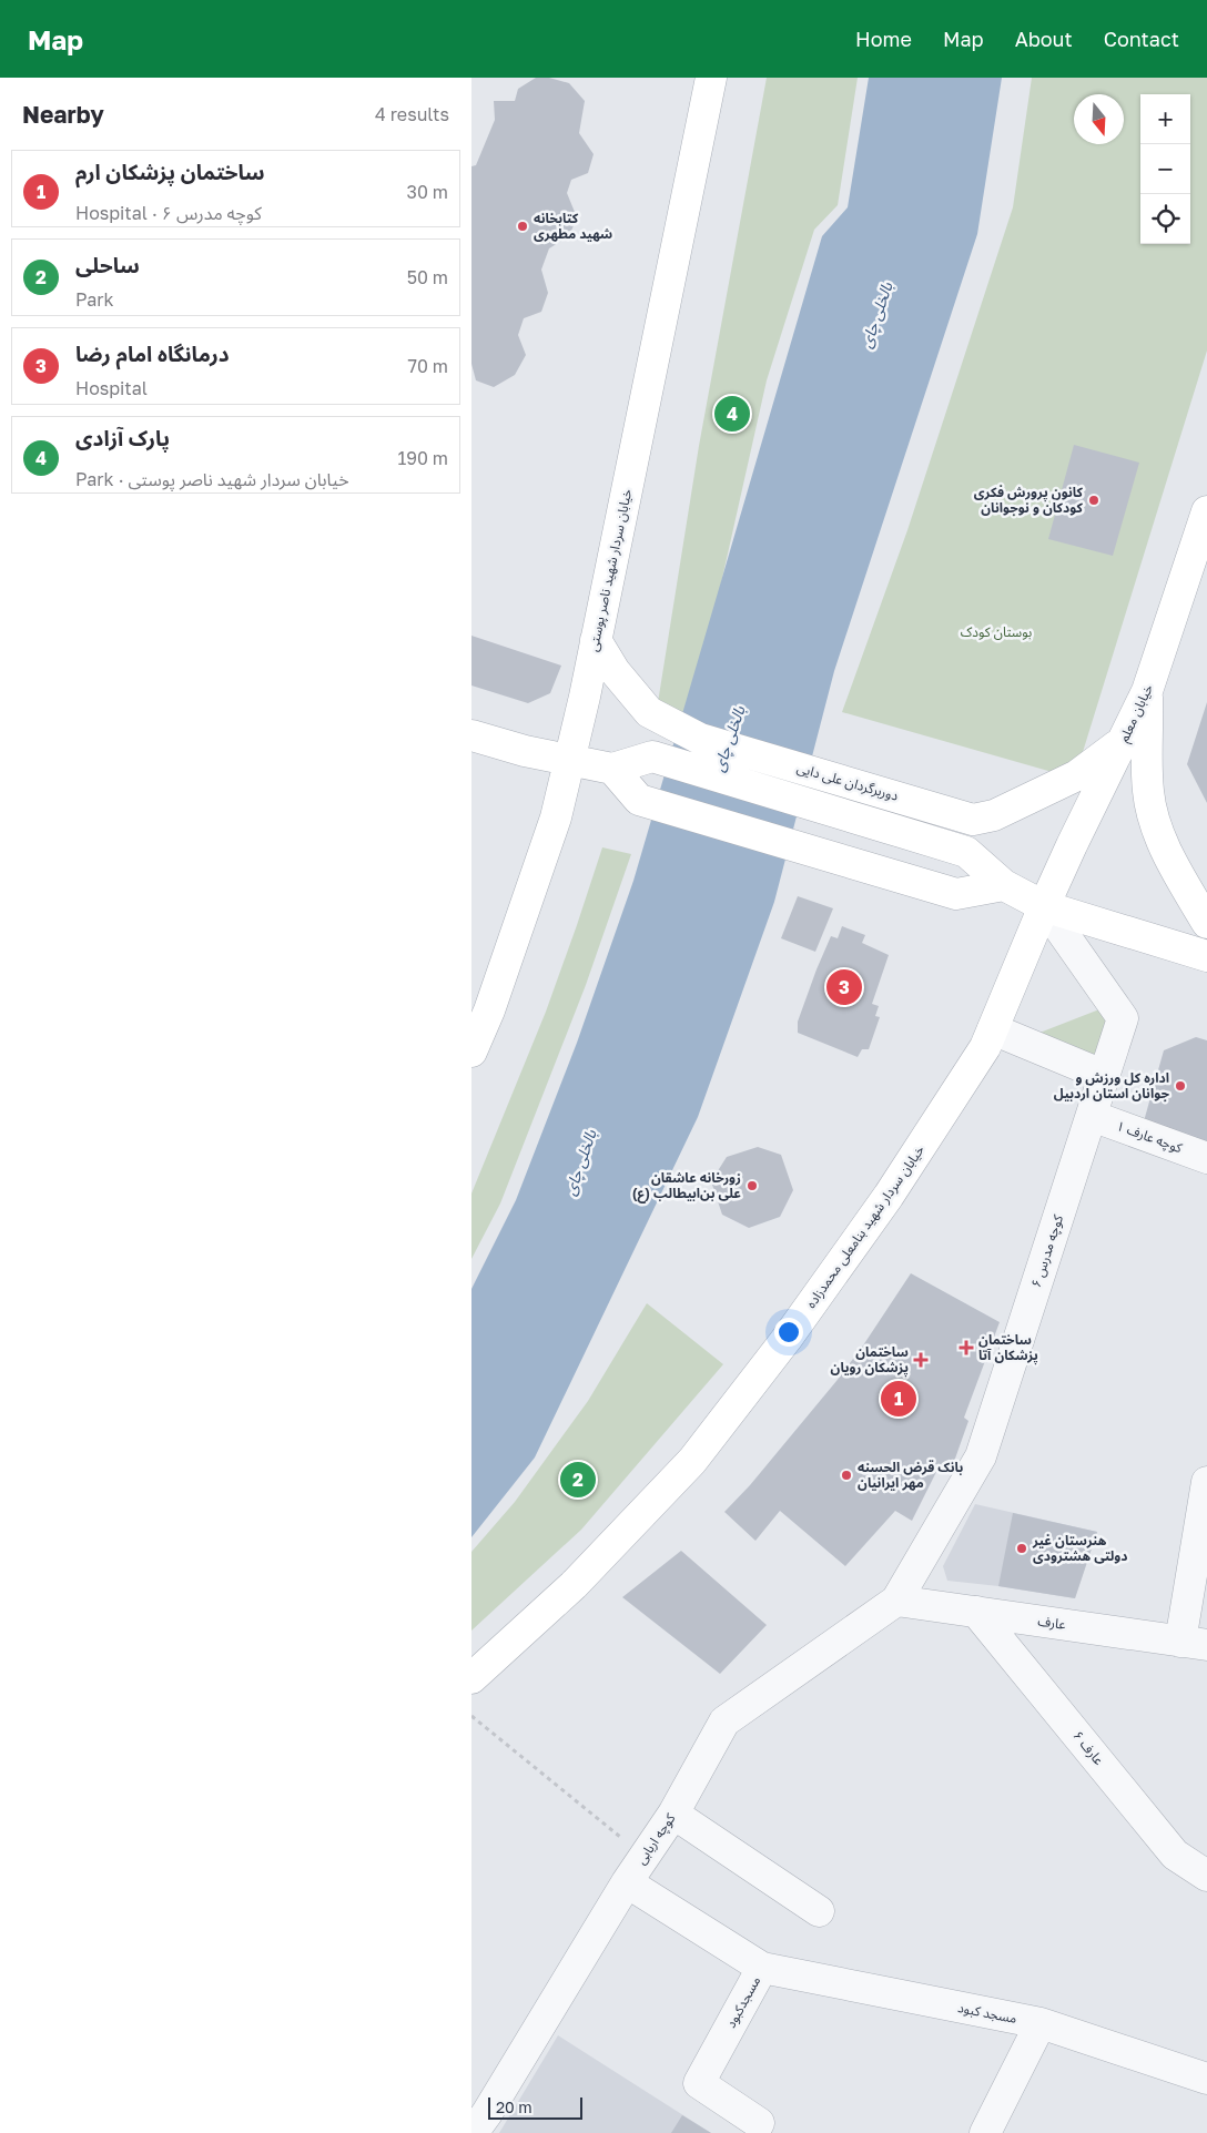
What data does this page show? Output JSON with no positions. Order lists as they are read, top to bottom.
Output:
{
  "streets": {
    "main road": [
      "خیابان سردار شهید ناصر پوستی",
      "خیابان معلم",
      "دوربرگردان علی دایی",
      "خیابان سردار شهید بنامعلی محمدزاده"
    ],
    "street": [
      "کوچه عارف ۱",
      "کوچه مدرس ۶",
      "عارف",
      "عارف ۶",
      "کوچه اربابی",
      "مسجدکبود",
      "مسجد کبود"
    ]
  },
  "crossings": [
    ["خیابان سردار شهید ناصر پوستی", "دوربرگردان علی دایی"],
    ["خیابان معلم", "دوربرگردان علی دایی"],
    ["خیابان معلم", "خیابان سردار شهید بنامعلی محمدزاده"],
    ["خیابان معلم", "کوچه مدرس ۶"],
    ["کوچه عارف ۱", "کوچه مدرس ۶"],
    ["خیابان سردار شهید بنامعلی محمدزاده", "کوچه مدرس ۶"],
    ["کوچه مدرس ۶", "عارف"],
    ["کوچه مدرس ۶", "کوچه اربابی"],
    ["عارف", "عارف ۶"],
    ["عارف", "کوچه اربابی"],
    ["کوچه اربابی", "مسجدکبود"],
    ["مسجدکبود", "مسجد کبود"]
  ],
  "water": ["بالخلی چای"],
  "parks": ["بوستان کودک"],
  "places": {
    "other": [
      "کتابخانه شهید مطهری",
      "کانون پرورش فکری کودکان و نوجوانان",
      "اداره کل ورزش و جوانان استان اردبیل",
      "زورخانه عاشقان علی بن‌ابیطالب (ع)",
      "بانک قرض الحسنه مهر ایرانیان",
      "هنرستان غیر دولتی هشترودی"
    ],
    "health": ["ساختمان پزشکان آتا", "ساختمان پزشکان رویان"]
  },
  "scale_bar": "20 m",
  "north": "bottom",
  "page": {
    "header": "Map",
    "nav": [
      "Home",
      "Map",
      "About",
      "Contact"
    ],
    "heading": ["Nearby", "4 results"],
    "map_buttons": ["+", "−"],
    "list": [
      {
        "mark": "1",
        "name": "ساختمان پزشکان ارم",
        "note": "Hospital · کوچه مدرس ۶",
        "value": "30 m"
      },
      {
        "mark": "2",
        "name": "ساحلی",
        "note": "Park",
        "value": "50 m"
      },
      {
        "mark": "3",
        "name": "درمانگاه امام رضا",
        "note": "Hospital",
        "value": "70 m"
      },
      {
        "mark": "4",
        "name": "پارک آزادی",
        "note": "Park · خیابان سردار شهید ناصر پوستی",
        "value": "190 m"
      }
    ],
    "pins": [
      "4",
      "3",
      "1",
      "2"
    ],
    "scale": "20 m"
  }
}
